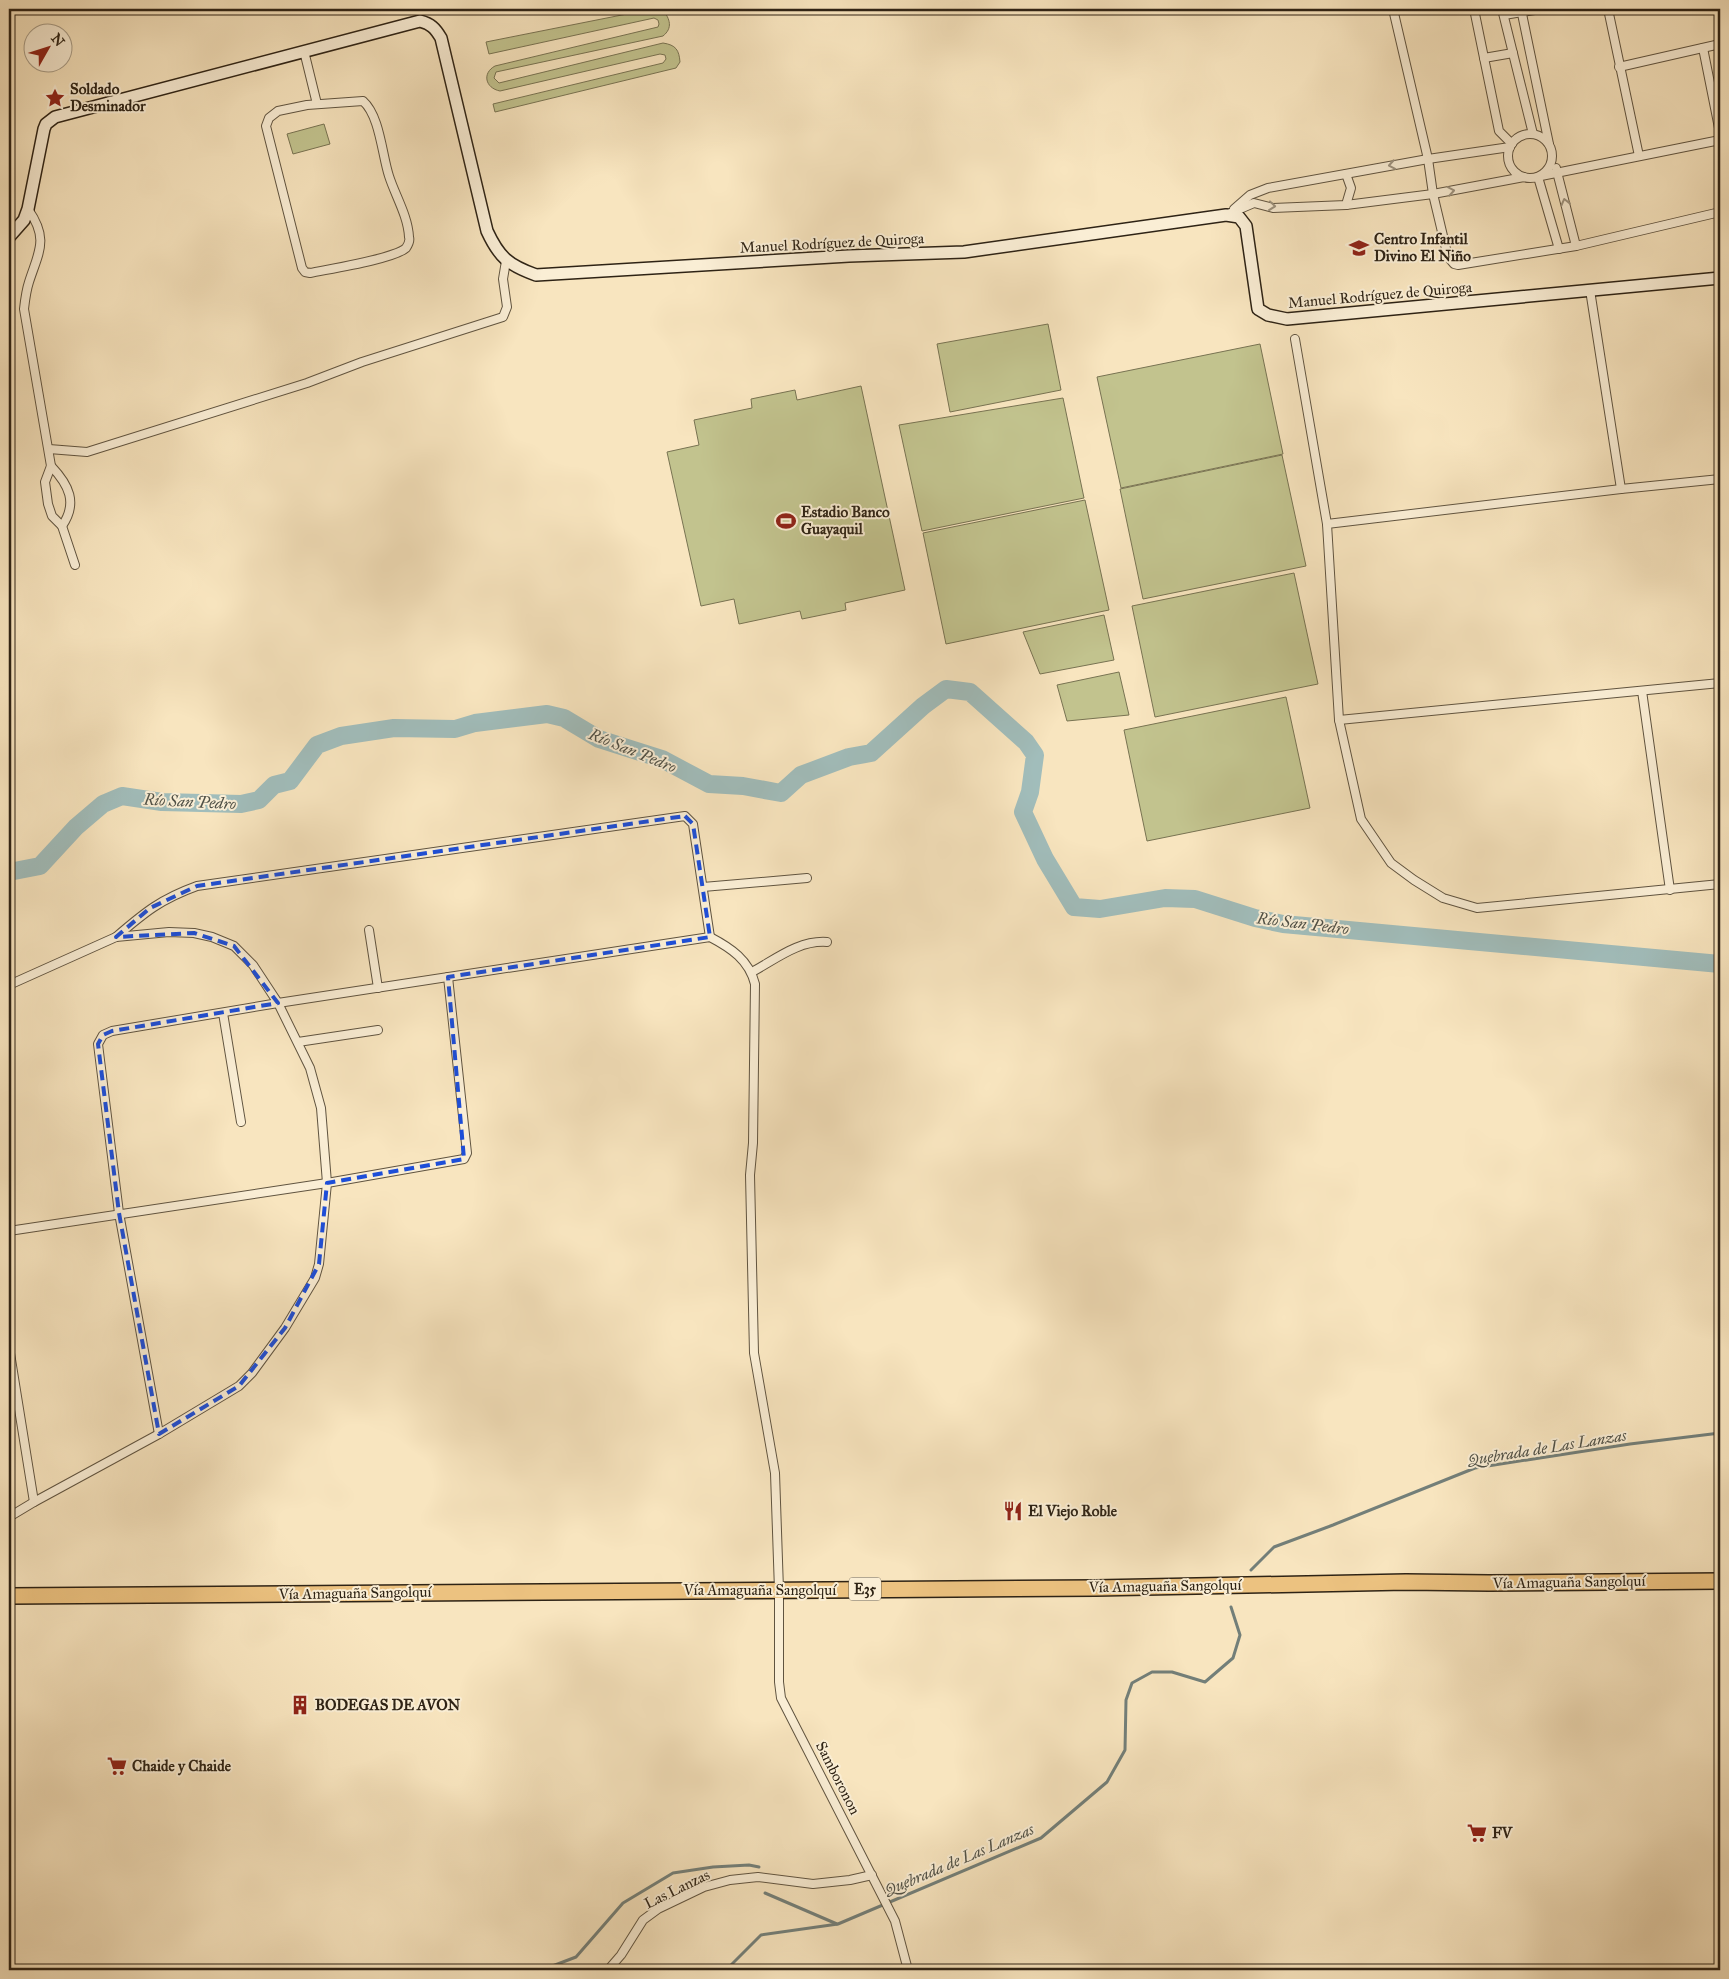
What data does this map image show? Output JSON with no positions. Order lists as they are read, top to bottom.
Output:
{
  "streets": {
    "highway": ["Vía Amaguaña Sangolquí", "E35"],
    "street": ["Manuel Rodríguez de Quiroga", "Samboronon", "Las Lanzas"]
  },
  "crossings": [
    ["Vía Amaguaña Sangolquí", "Samboronon"],
    ["Samboronon", "Las Lanzas"]
  ],
  "water": ["Río San Pedro", "Quebrada de Las Lanzas"],
  "places": {
    "place": ["Soldado Desminador"],
    "school or university": ["Centro Infantil Divino El Niño"],
    "sports": ["Estadio Banco Guayaquil"],
    "restaurant": ["El Viejo Roble"],
    "building": ["BODEGAS DE AVON"],
    "supermarket": ["Chaide y Chaide", "FV"]
  },
  "north": "top right"
}
